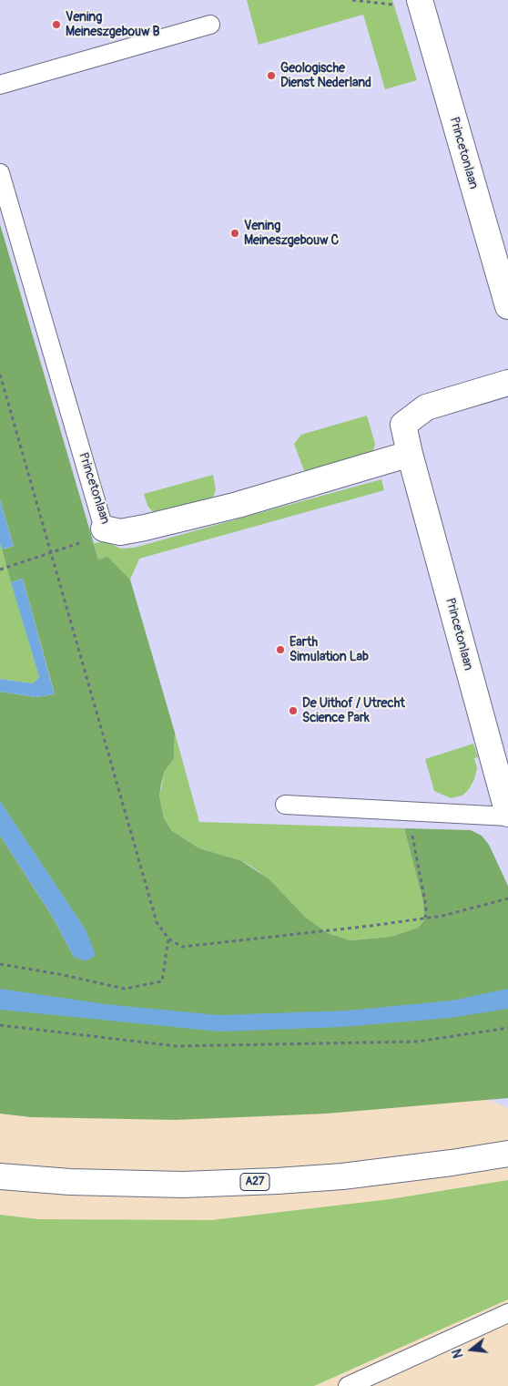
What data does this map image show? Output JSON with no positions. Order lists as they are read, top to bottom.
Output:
{
  "streets": {
    "main road": ["Princetonlaan", "A27"]
  },
  "places": [
    "Vening Meineszgebouw B",
    "Geologische Dienst Nederland",
    "Vening Meineszgebouw C",
    "Earth Simulation Lab",
    "De Uithof / Utrecht Science Park"
  ],
  "north": "left"
}
